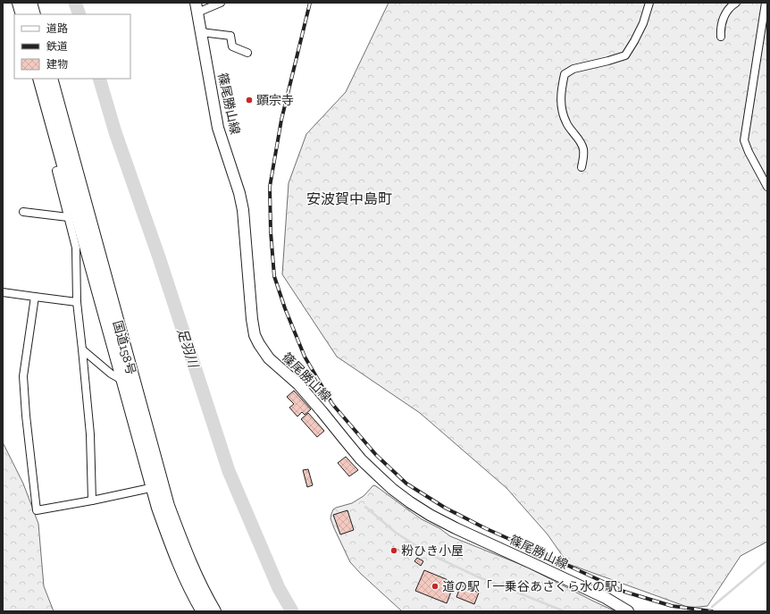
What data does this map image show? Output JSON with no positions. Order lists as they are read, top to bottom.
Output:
{
  "streets": {
    "highway": ["国道158号"],
    "main road": ["篠尾勝山線"]
  },
  "districts": ["安波賀中島町"],
  "water": ["足羽川"],
  "places": ["顕宗寺", "粉ひき小屋", "道の駅「一乗谷あさくら水の駅」"],
  "legend": ["道路", "鉄道", "建物"]
}
